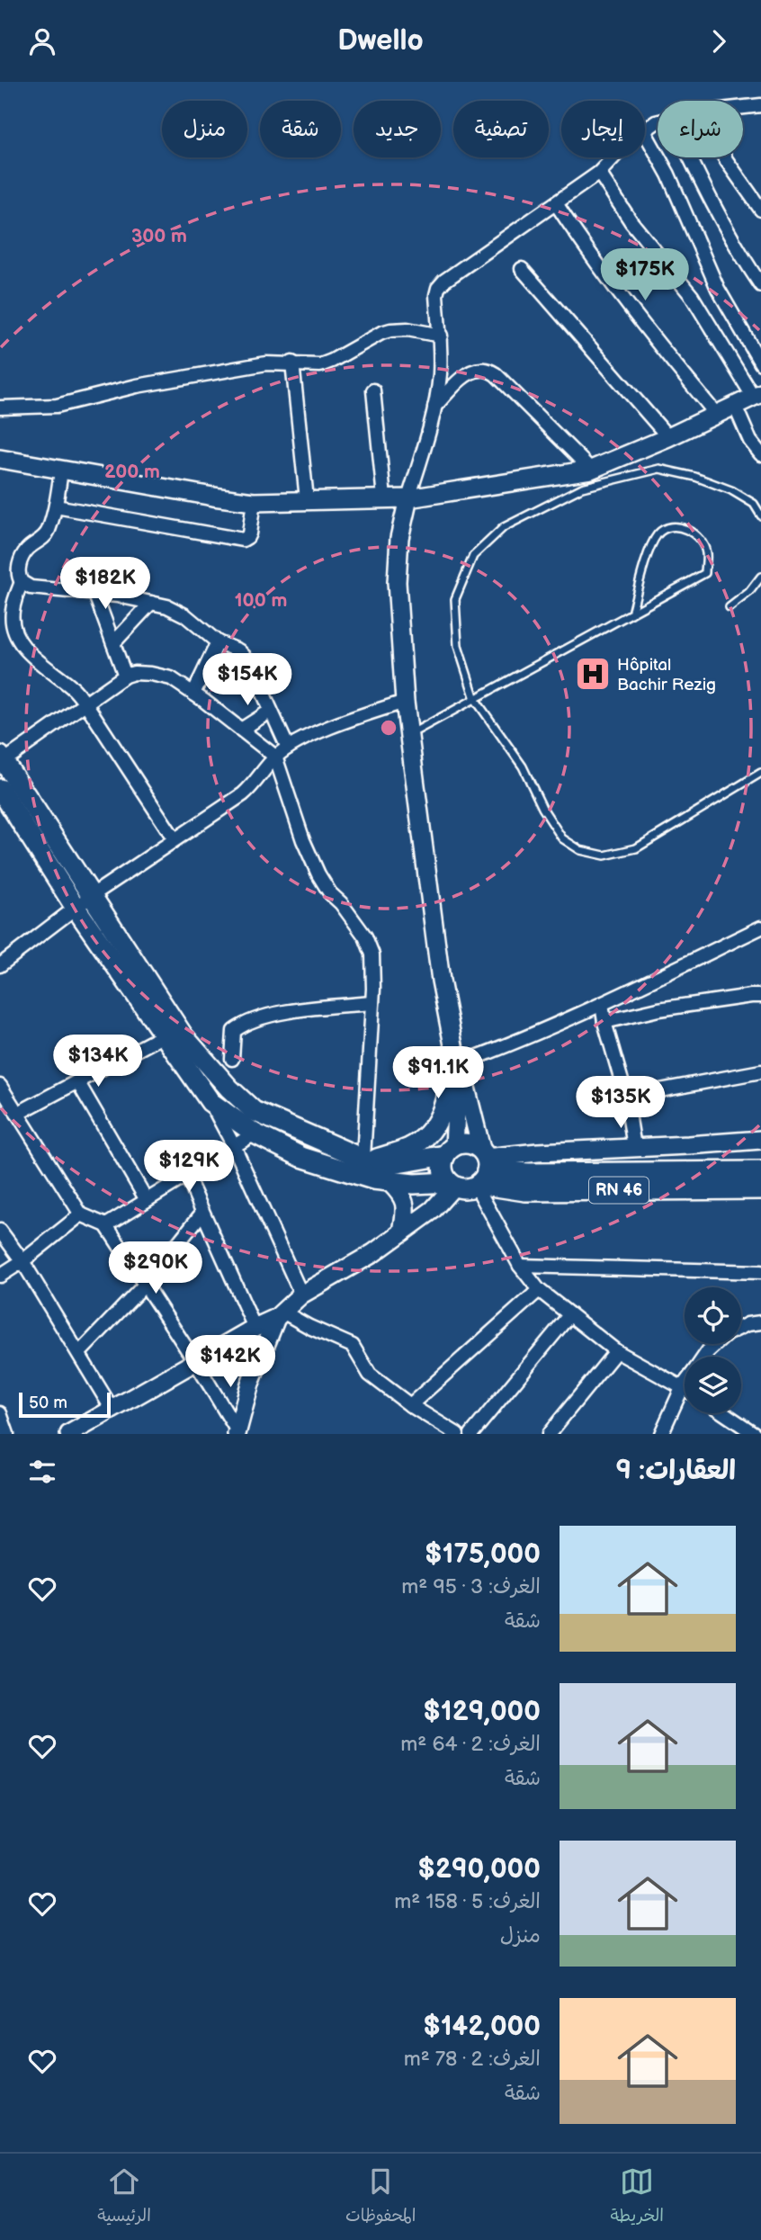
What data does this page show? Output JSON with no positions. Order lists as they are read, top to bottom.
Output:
{
  "streets": {
    "main road": ["RN 46"]
  },
  "places": {
    "hospital": ["Hôpital Bachir Rezig"]
  },
  "scale_bar": "50 m",
  "page": {
    "header": "Dwello",
    "chip": [
      "شراء",
      "إيجار",
      "تصفية",
      "جديد",
      "شقة",
      "منزل"
    ],
    "price": [
      "$175K",
      "$182K",
      "$154K",
      "$134K",
      "$91.1K",
      "$135K",
      "$129K",
      "$290K",
      "$142K"
    ],
    "scale": "50 m",
    "heading": "العقارات: 9",
    "list": [
      {
        "name": "$175,000",
        "note": "الغرف: 3 · 95 m² · شقة"
      },
      {
        "name": "$129,000",
        "note": "الغرف: 2 · 64 m² · شقة"
      },
      {
        "name": "$290,000",
        "note": "الغرف: 5 · 158 m² · منزل"
      },
      {
        "name": "$142,000",
        "note": "الغرف: 2 · 78 m² · شقة"
      }
    ],
    "tabs": ["الخريطة", "المحفوظات", "الرئيسية"]
  },
  "rings": ["300 m", "200 m", "100 m"]
}
